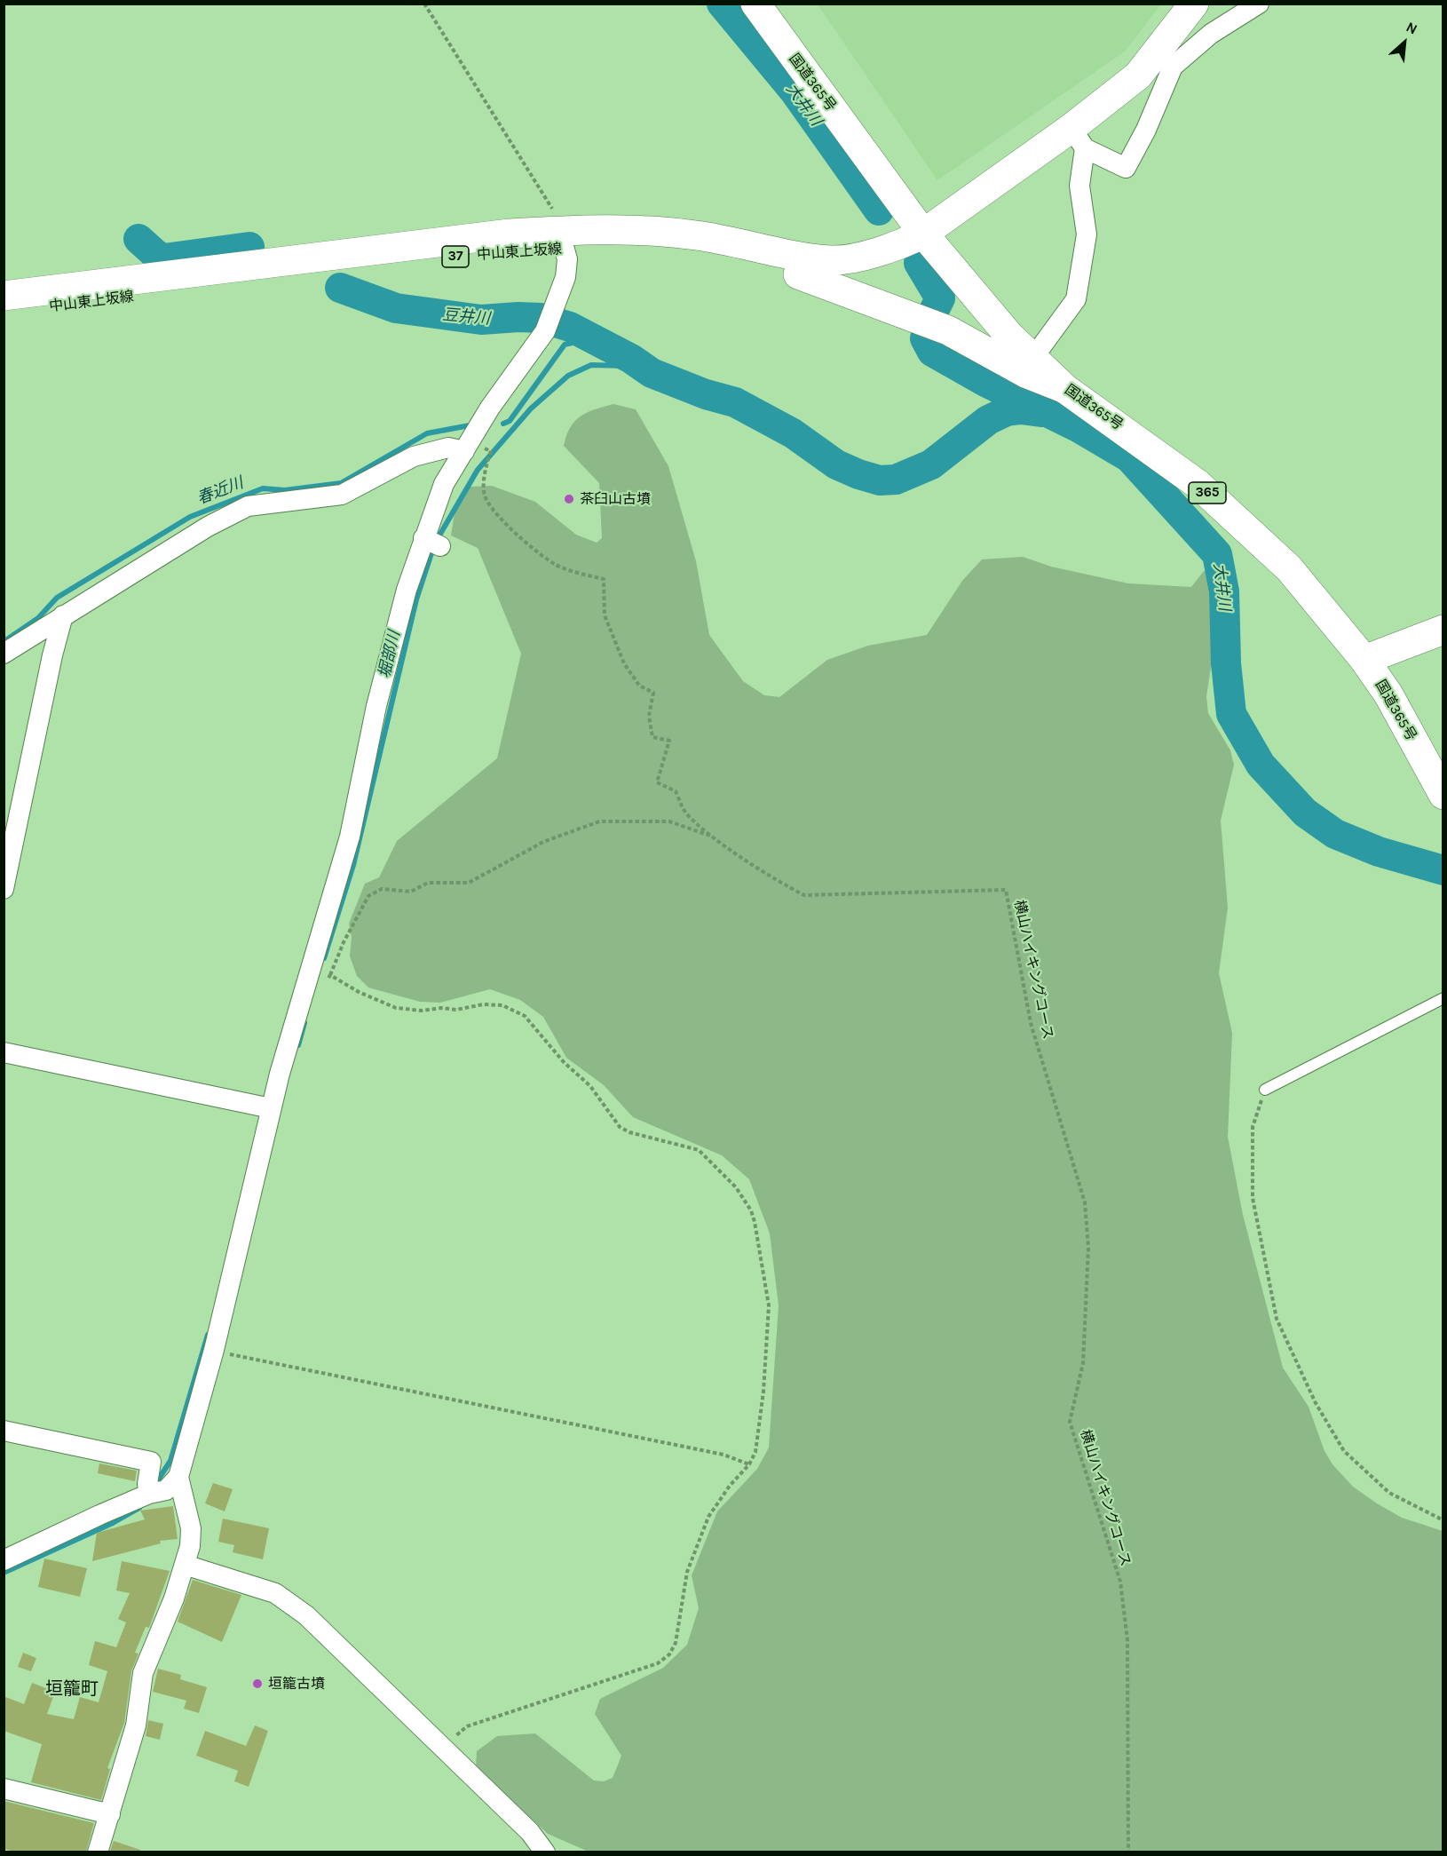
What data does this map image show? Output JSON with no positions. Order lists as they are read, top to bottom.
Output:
{
  "streets": {
    "main road": [
      "国道365号",
      "中山東上坂線",
      "37",
      "365"
    ],
    "path": ["横山ハイキングコース"]
  },
  "crossings": [
    ["国道365号", "中山東上坂線"]
  ],
  "districts": ["垣籠町"],
  "water": [
    "大井川",
    "豆井川",
    "春近川",
    "堀部川"
  ],
  "places": ["茶臼山古墳", "垣籠古墳"],
  "north": "top right"
}
